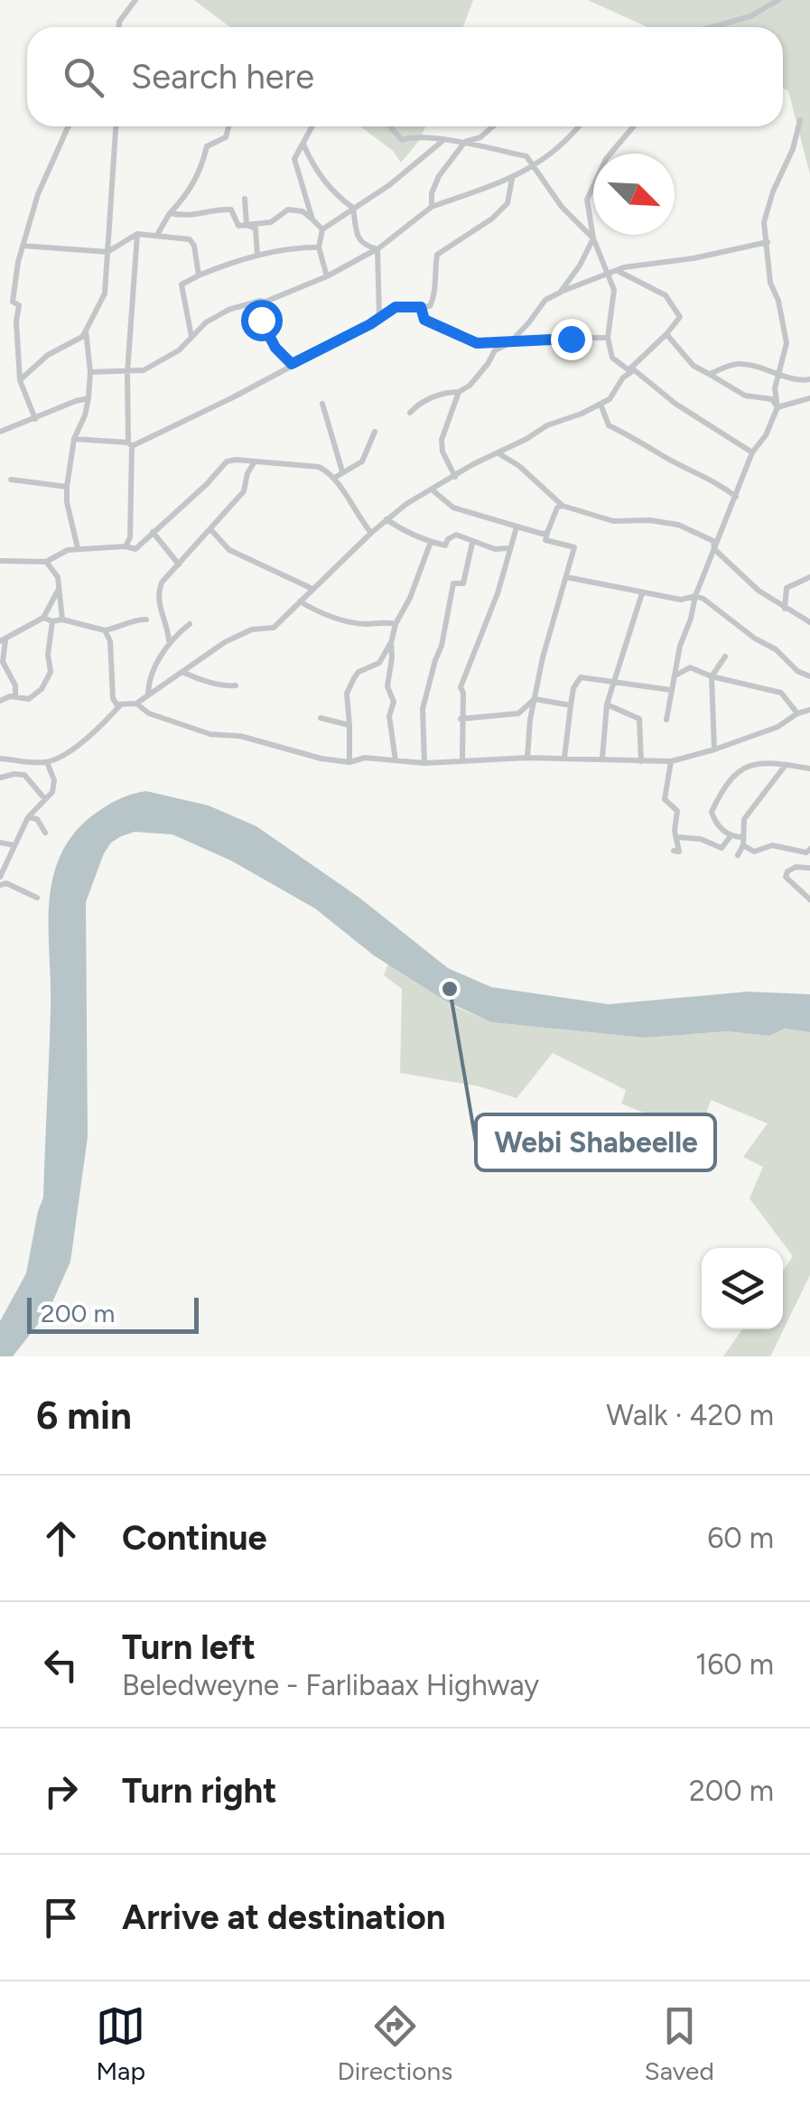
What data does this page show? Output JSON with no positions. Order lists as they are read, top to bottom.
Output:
{
  "places": ["Webi Shabeelle"],
  "scale_bar": "200 m",
  "north": "bottom right",
  "page": {
    "search": "Search here",
    "scale": "200 m",
    "heading": ["6 min", "Walk · 420 m"],
    "list": [
      ["Continue", "60 m"],
      ["Turn left", "Beledweyne - Farlibaax Highway", "160 m"],
      ["Turn right", "200 m"],
      "Arrive at destination"
    ],
    "nav": ["Map", "Directions", "Saved"]
  }
}
